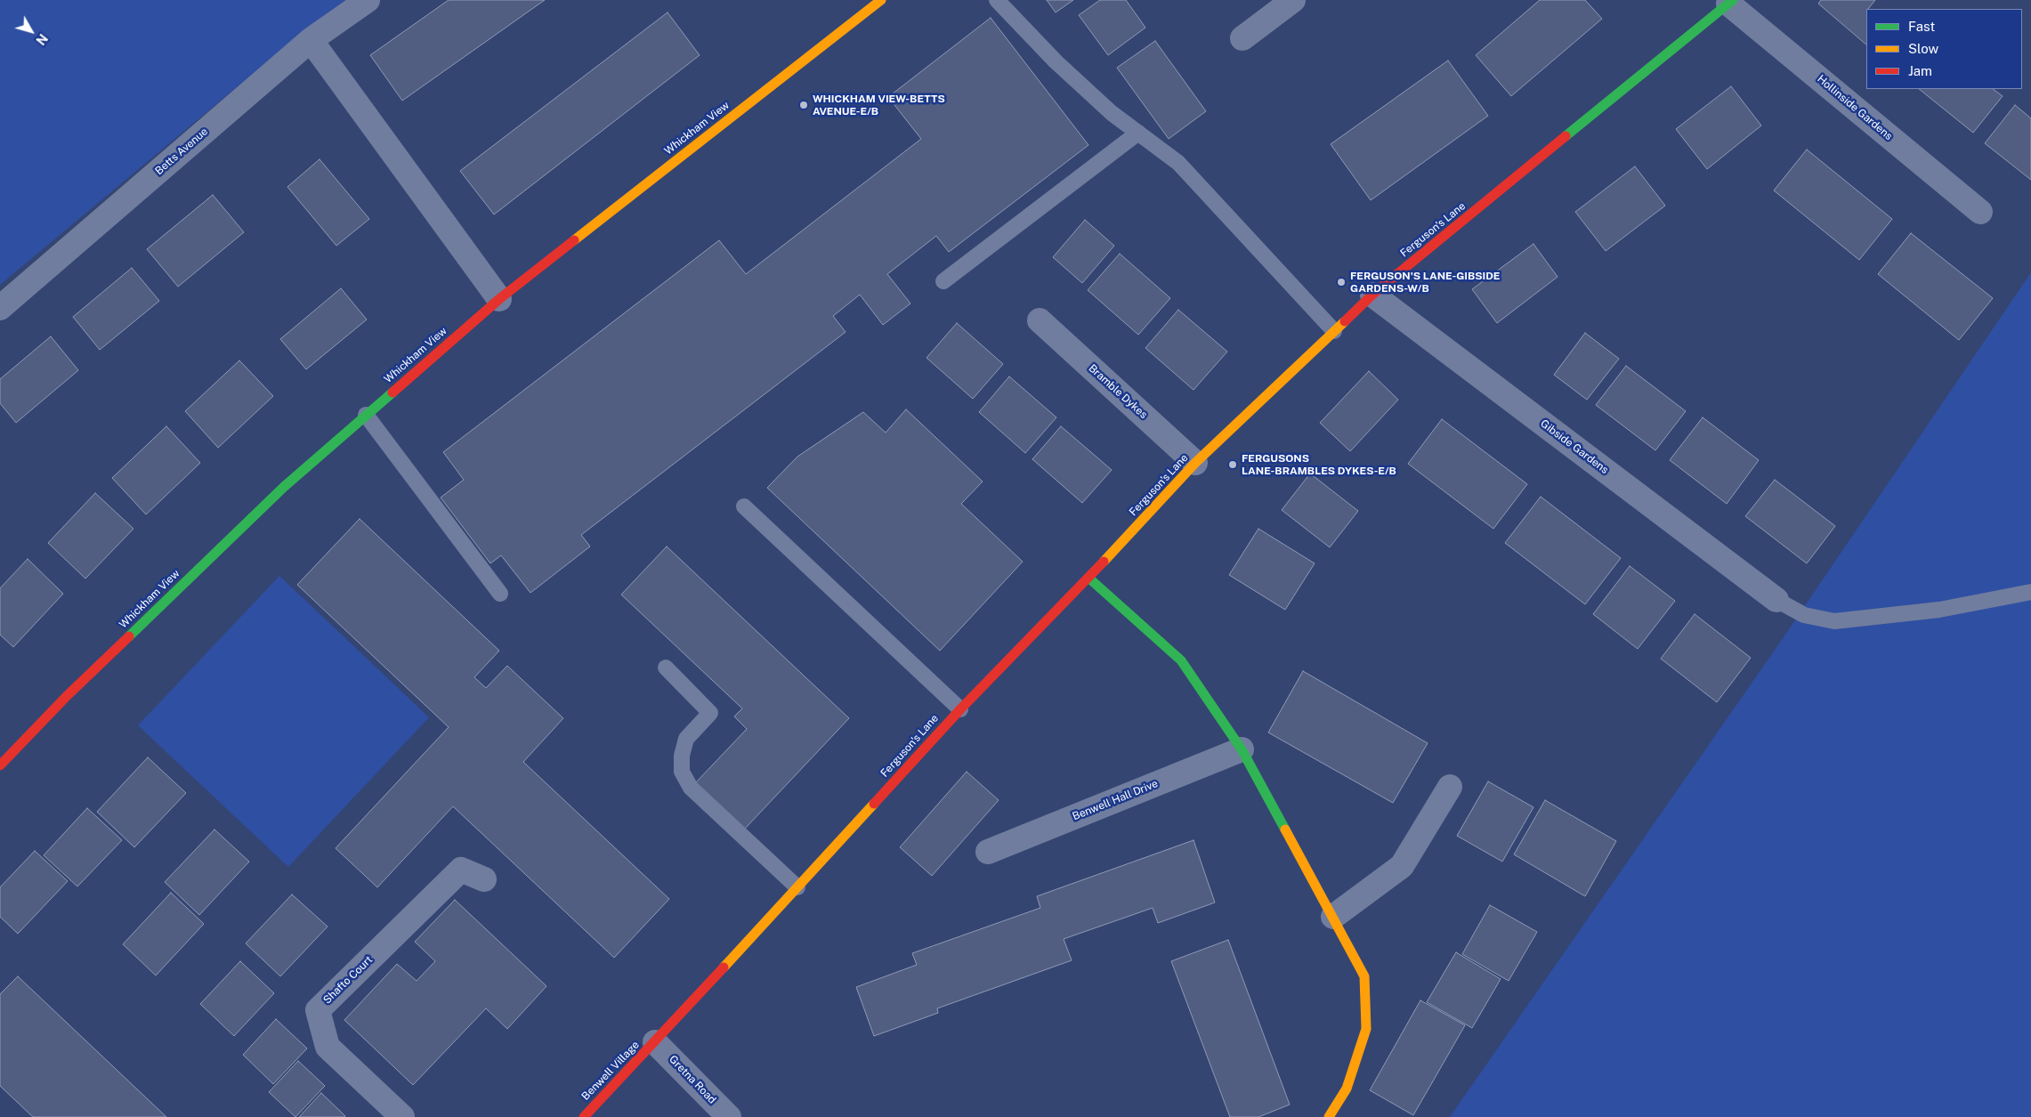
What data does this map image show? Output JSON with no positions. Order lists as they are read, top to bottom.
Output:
{
  "streets": {
    "street": [
      "Hollinside Gardens",
      "Whickham View",
      "Betts Avenue",
      "Ferguson's Lane",
      "Bramble Dykes",
      "Gibside Gardens",
      "Benwell Hall Drive",
      "Shafto Court",
      "Benwell Village",
      "Gretna Road"
    ]
  },
  "crossings": [
    ["Hollinside Gardens", "Ferguson's Lane"],
    ["Ferguson's Lane", "Bramble Dykes"],
    ["Ferguson's Lane", "Gibside Gardens"],
    ["Ferguson's Lane", "Benwell Village"],
    ["Ferguson's Lane", "Gretna Road"],
    ["Benwell Village", "Gretna Road"]
  ],
  "places": ["WHICKHAM VIEW-BETTS AVENUE-E/B", "FERGUSON'S LANE-GIBSIDE GARDENS-W/B", "FERGUSONS LANE-BRAMBLES DYKES-E/B"],
  "legend": ["Fast", "Slow", "Jam"],
  "north": "bottom right"
}
